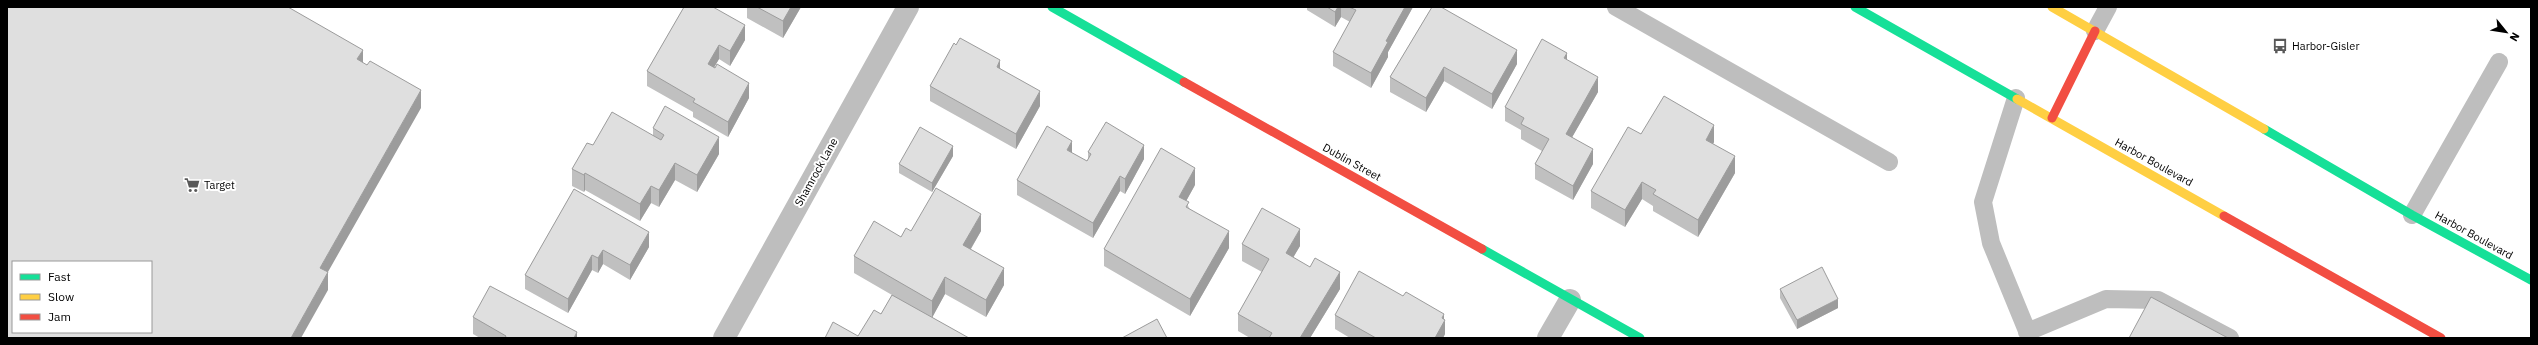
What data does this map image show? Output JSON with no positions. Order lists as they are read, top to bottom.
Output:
{
  "streets": {
    "main road": ["Dublin Street", "Harbor Boulevard"],
    "street": ["Shamrock Lane"]
  },
  "places": {
    "bus stop": ["Harbor-Gisler"],
    "supermarket": ["Target"]
  },
  "legend": ["Fast", "Slow", "Jam"],
  "north": "bottom right"
}
